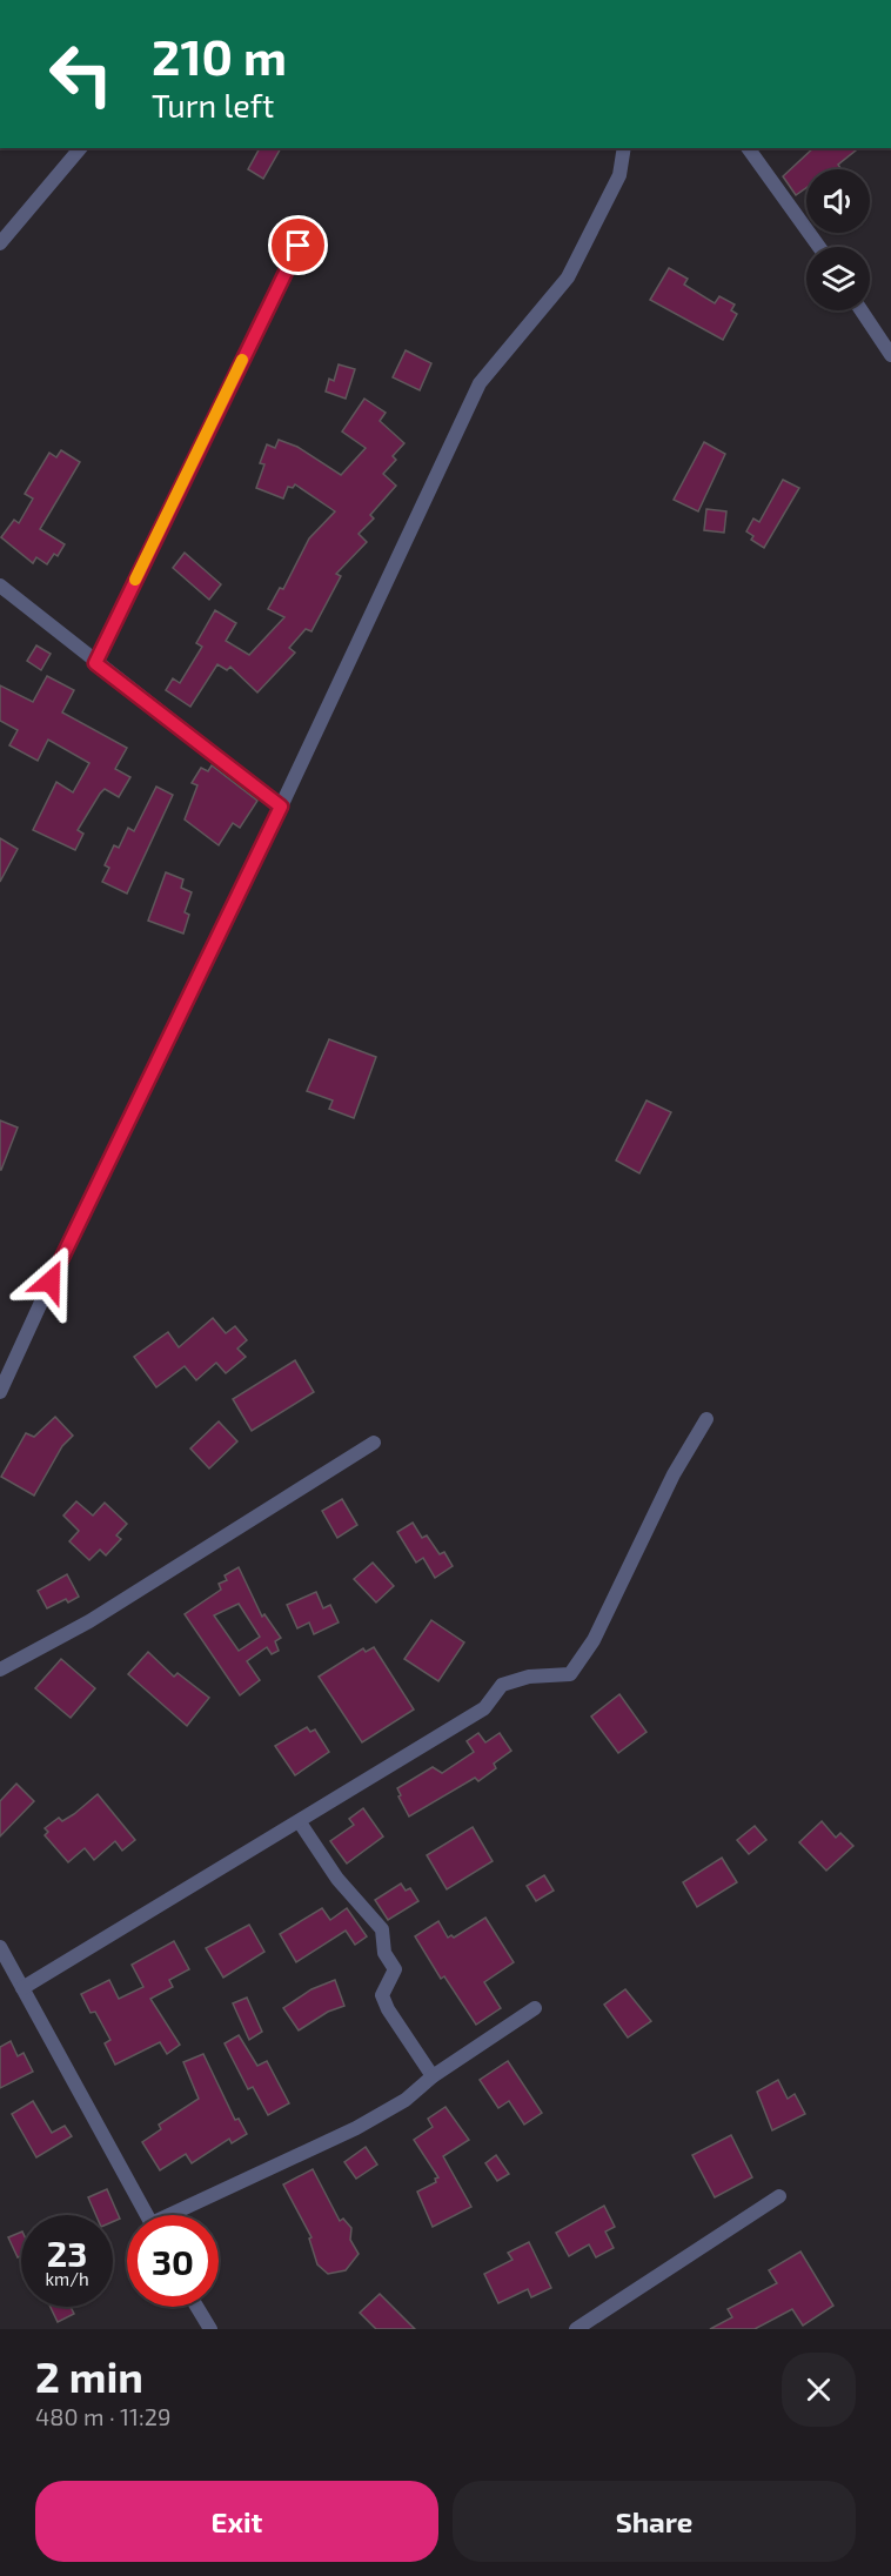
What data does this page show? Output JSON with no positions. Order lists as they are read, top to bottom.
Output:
{
  "page": {
    "turn": ["210 m", "Turn left"],
    "speed": "23 km/h",
    "limit": "30",
    "heading": ["2 min", "480 m · 11:29"],
    "buttons": ["Exit", "Share"]
  }
}
